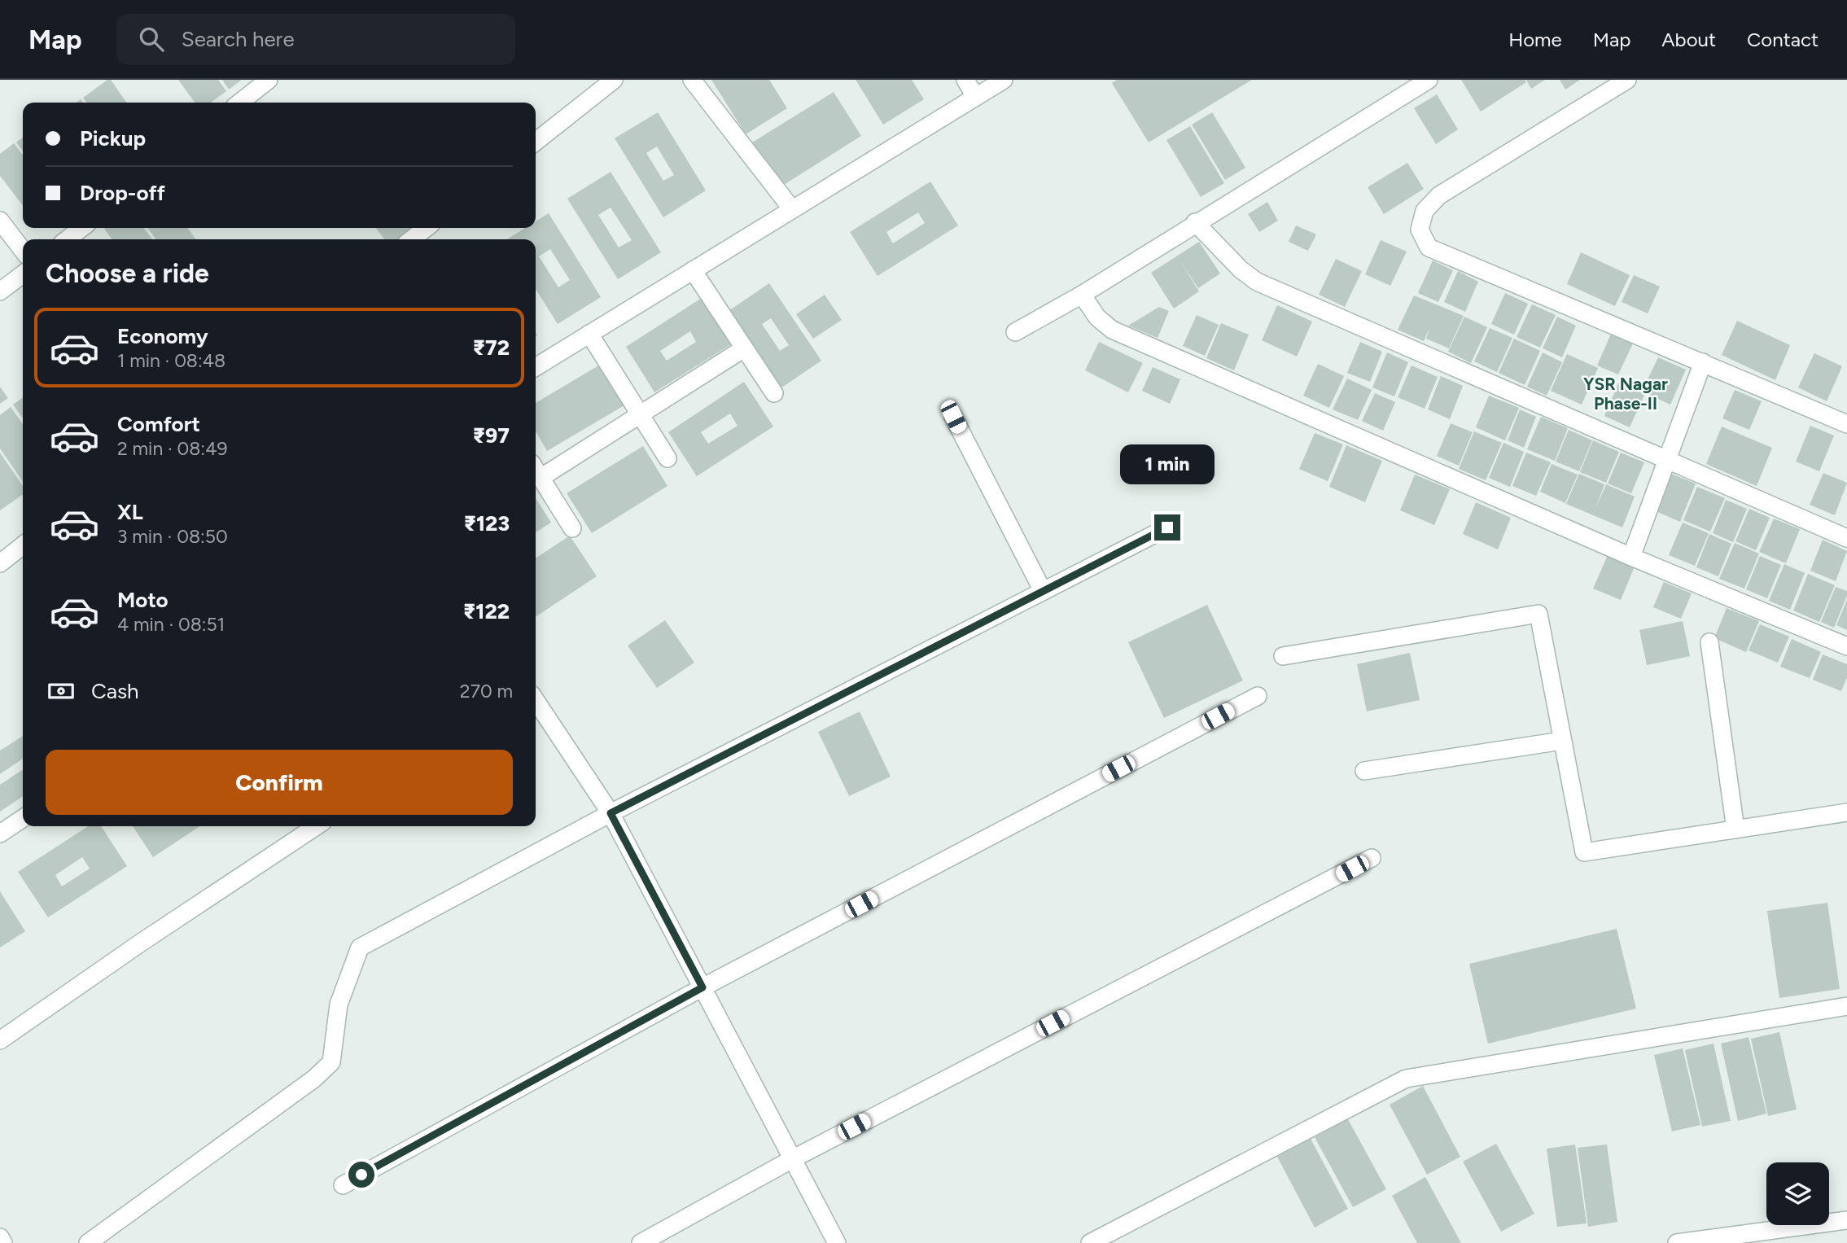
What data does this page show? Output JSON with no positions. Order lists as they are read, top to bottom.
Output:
{
  "districts": ["YSR Nagar Phase-II"],
  "page": {
    "header": "Map",
    "search": "Search here",
    "nav": [
      "Home",
      "Map",
      "About",
      "Contact"
    ],
    "banner": ["Pickup", "Drop-off"],
    "heading": "Choose a ride",
    "list": [
      {
        "name": "Economy",
        "note": "1 min · 08:48",
        "value": "₹72"
      },
      {
        "name": "Comfort",
        "note": "2 min · 08:49",
        "value": "₹97"
      },
      {
        "name": "XL",
        "note": "3 min · 08:50",
        "value": "₹123"
      },
      {
        "name": "Moto",
        "note": "4 min · 08:51",
        "value": "₹122"
      }
    ],
    "bubble": "1 min",
    "pay": ["Cash", "270 m"],
    "buttons": "Confirm"
  }
}
